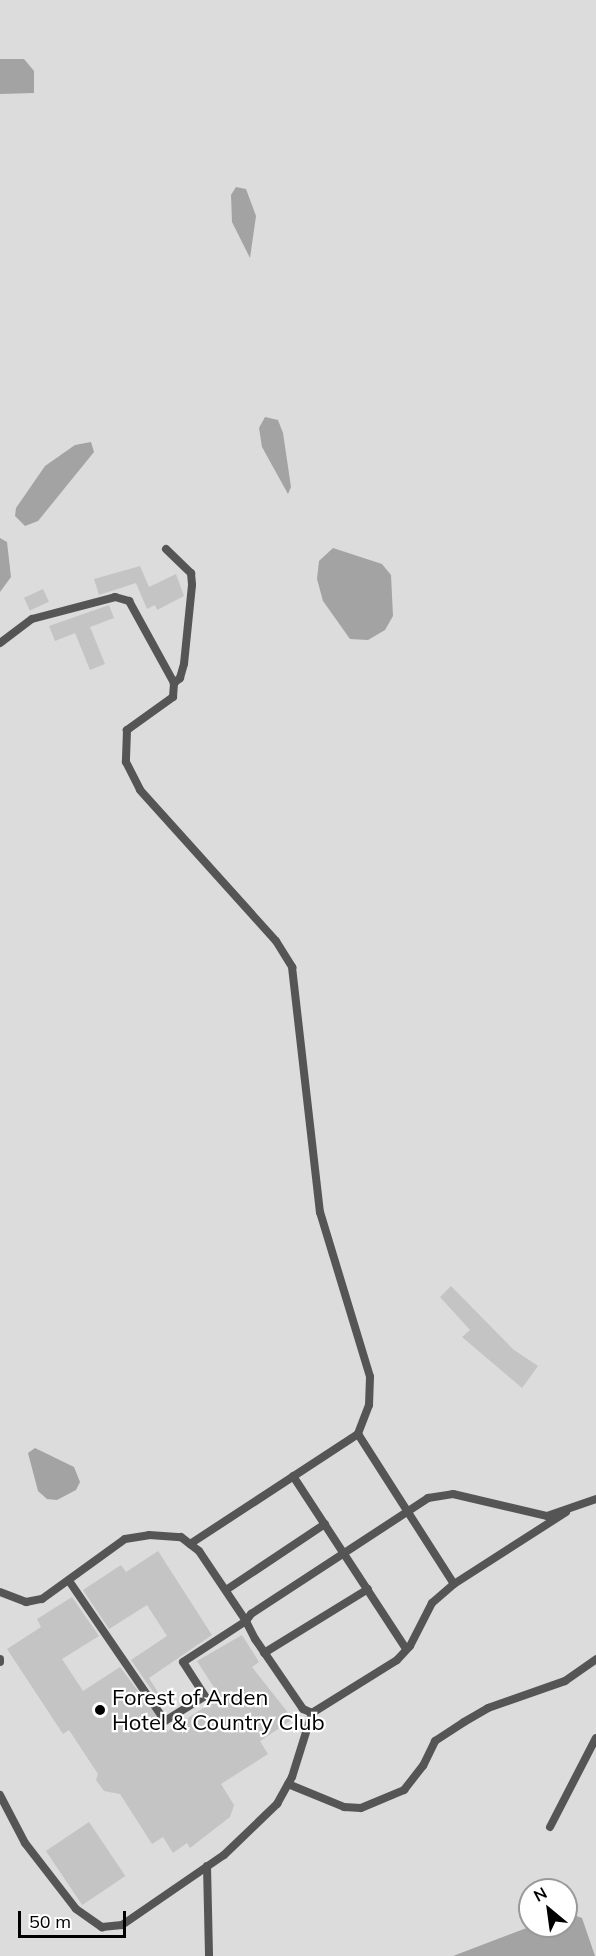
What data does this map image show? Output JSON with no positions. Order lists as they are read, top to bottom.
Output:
{
  "places": ["Forest of Arden Hotel & Country Club"],
  "scale_bar": "50 m",
  "north": "top left"
}
